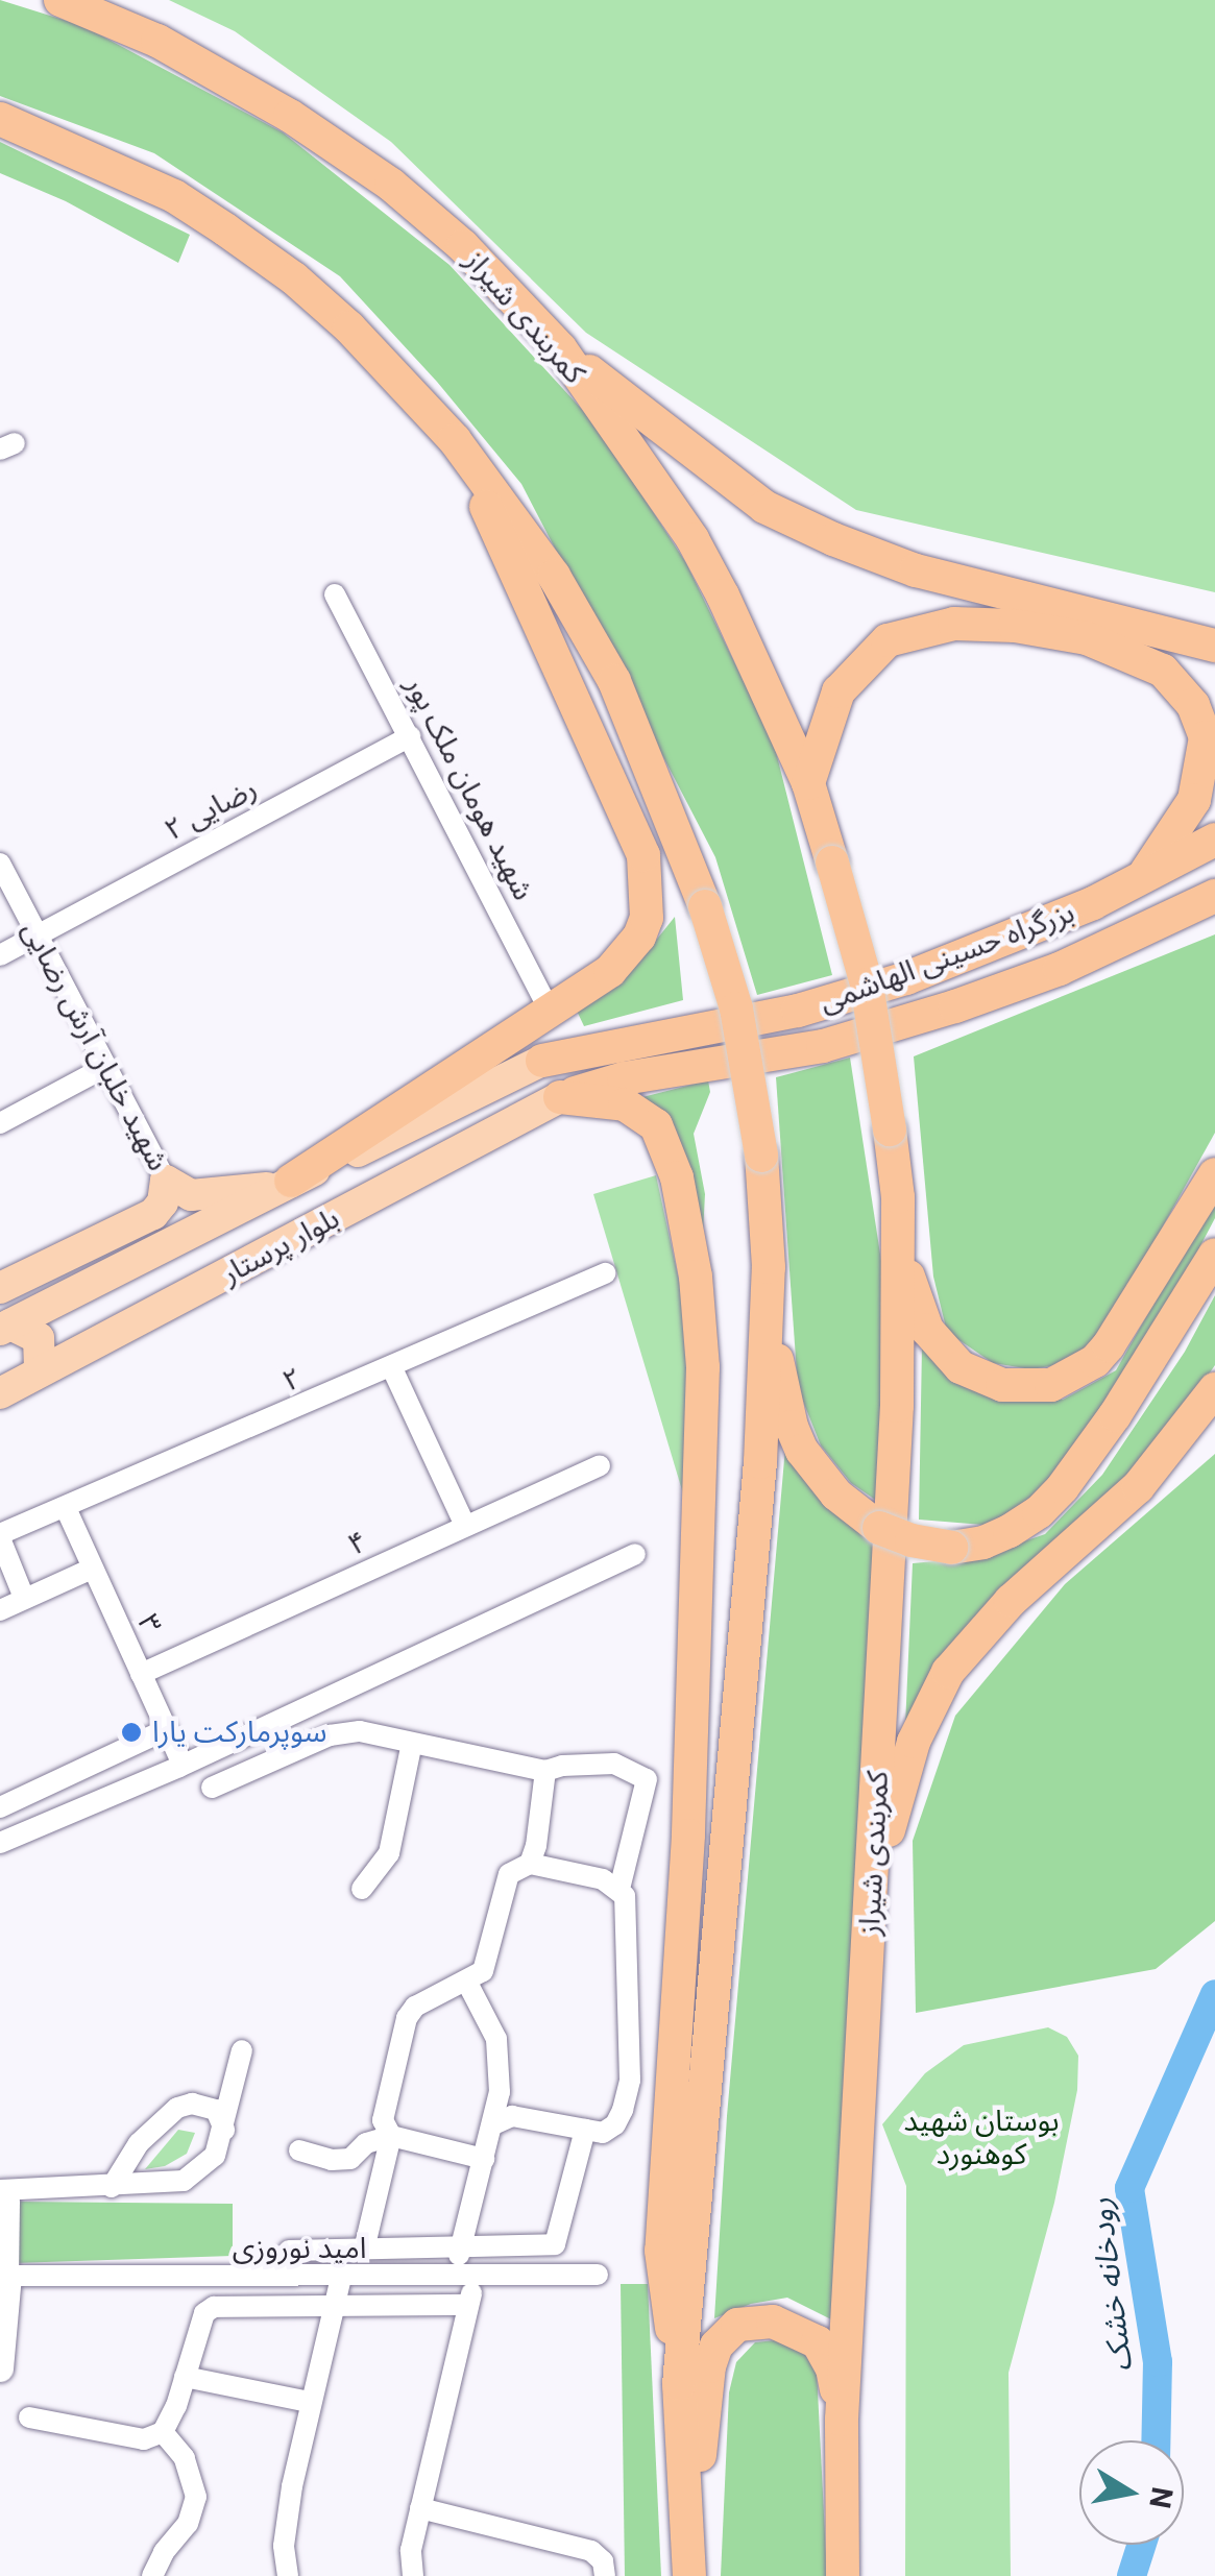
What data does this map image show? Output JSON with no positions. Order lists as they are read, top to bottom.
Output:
{
  "streets": {
    "highway": ["کمربندی شیراز", "بزرگراه حسینی الهاشمی"],
    "main road": ["شهید خلبان آرش رضایی", "بلوار پرستار"],
    "street": [
      "شهید هومان ملک پور",
      "رضایی ۲",
      "۲",
      "۴",
      "۳",
      "امید نوروزی"
    ]
  },
  "crossings": [
    ["شهید هومان ملک پور", "رضایی ۲"],
    ["رضایی ۲", "شهید خلبان آرش رضایی"],
    ["بزرگراه حسینی الهاشمی", "بلوار پرستار"],
    ["شهید خلبان آرش رضایی", "بلوار پرستار"],
    ["۲", "۳"],
    ["۴", "۳"]
  ],
  "water": ["رودخانه خشک"],
  "parks": ["بوستان شهید کوهنورد"],
  "places": ["سوپرمارکت یارا"],
  "north": "right"
}
